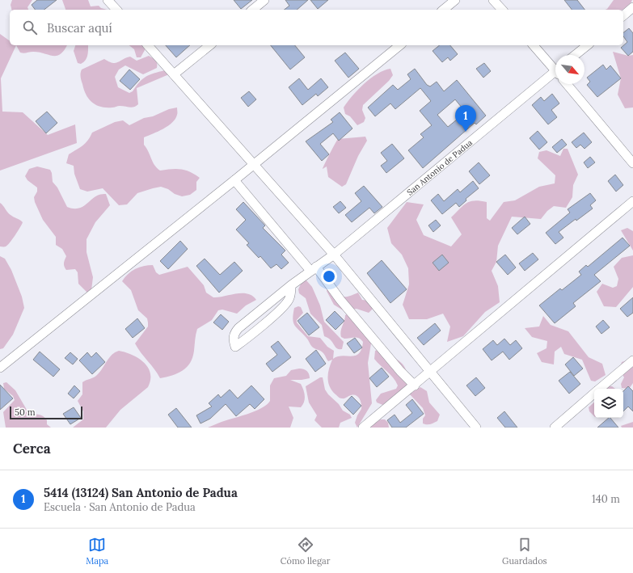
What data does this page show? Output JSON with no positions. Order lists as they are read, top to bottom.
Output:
{
  "streets": {
    "street": ["San Antonio de Padua"]
  },
  "scale_bar": "50 m",
  "north": "bottom right",
  "page": {
    "search": "Buscar aquí",
    "pins": "1",
    "scale": "50 m",
    "heading": "Cerca",
    "list": [
      {
        "mark": "1",
        "name": "5414 (13124) San Antonio de Padua",
        "note": "Escuela · San Antonio de Padua",
        "value": "140 m"
      }
    ],
    "nav": ["Mapa", "Cómo llegar", "Guardados"]
  }
}
